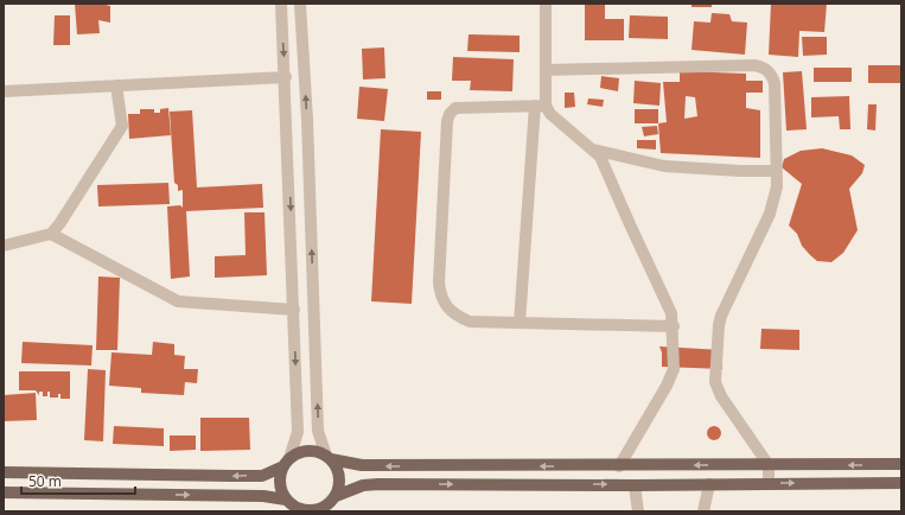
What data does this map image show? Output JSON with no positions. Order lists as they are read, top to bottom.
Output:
{
  "scale_bar": "50 m"
}
